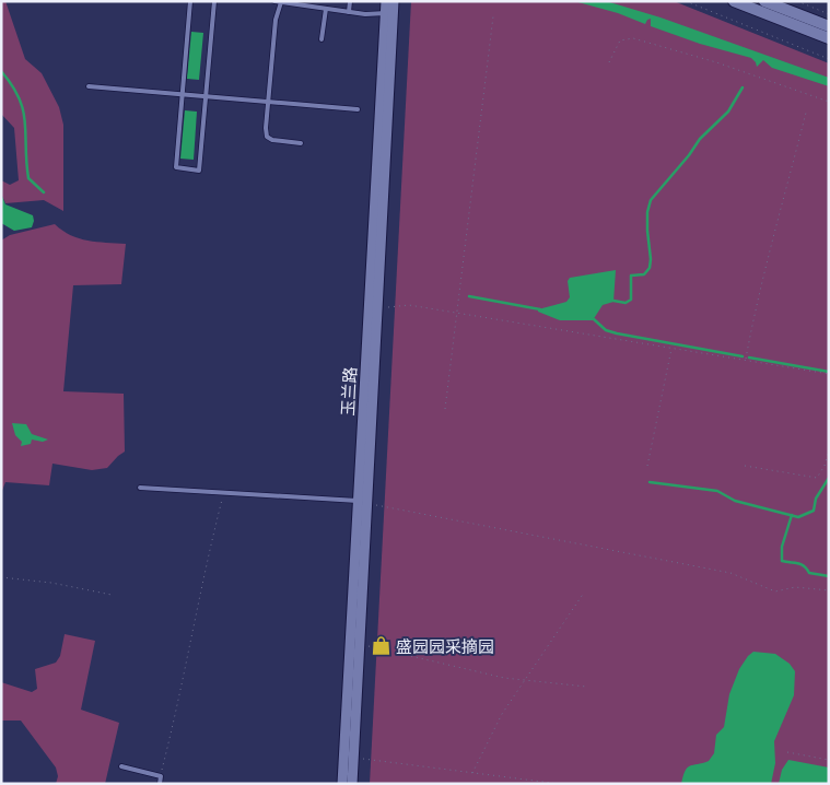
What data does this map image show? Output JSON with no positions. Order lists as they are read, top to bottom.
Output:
{
  "streets": {
    "street": ["玉兰路"]
  },
  "places": {
    "shop": ["盛园园采摘园"]
  }
}
